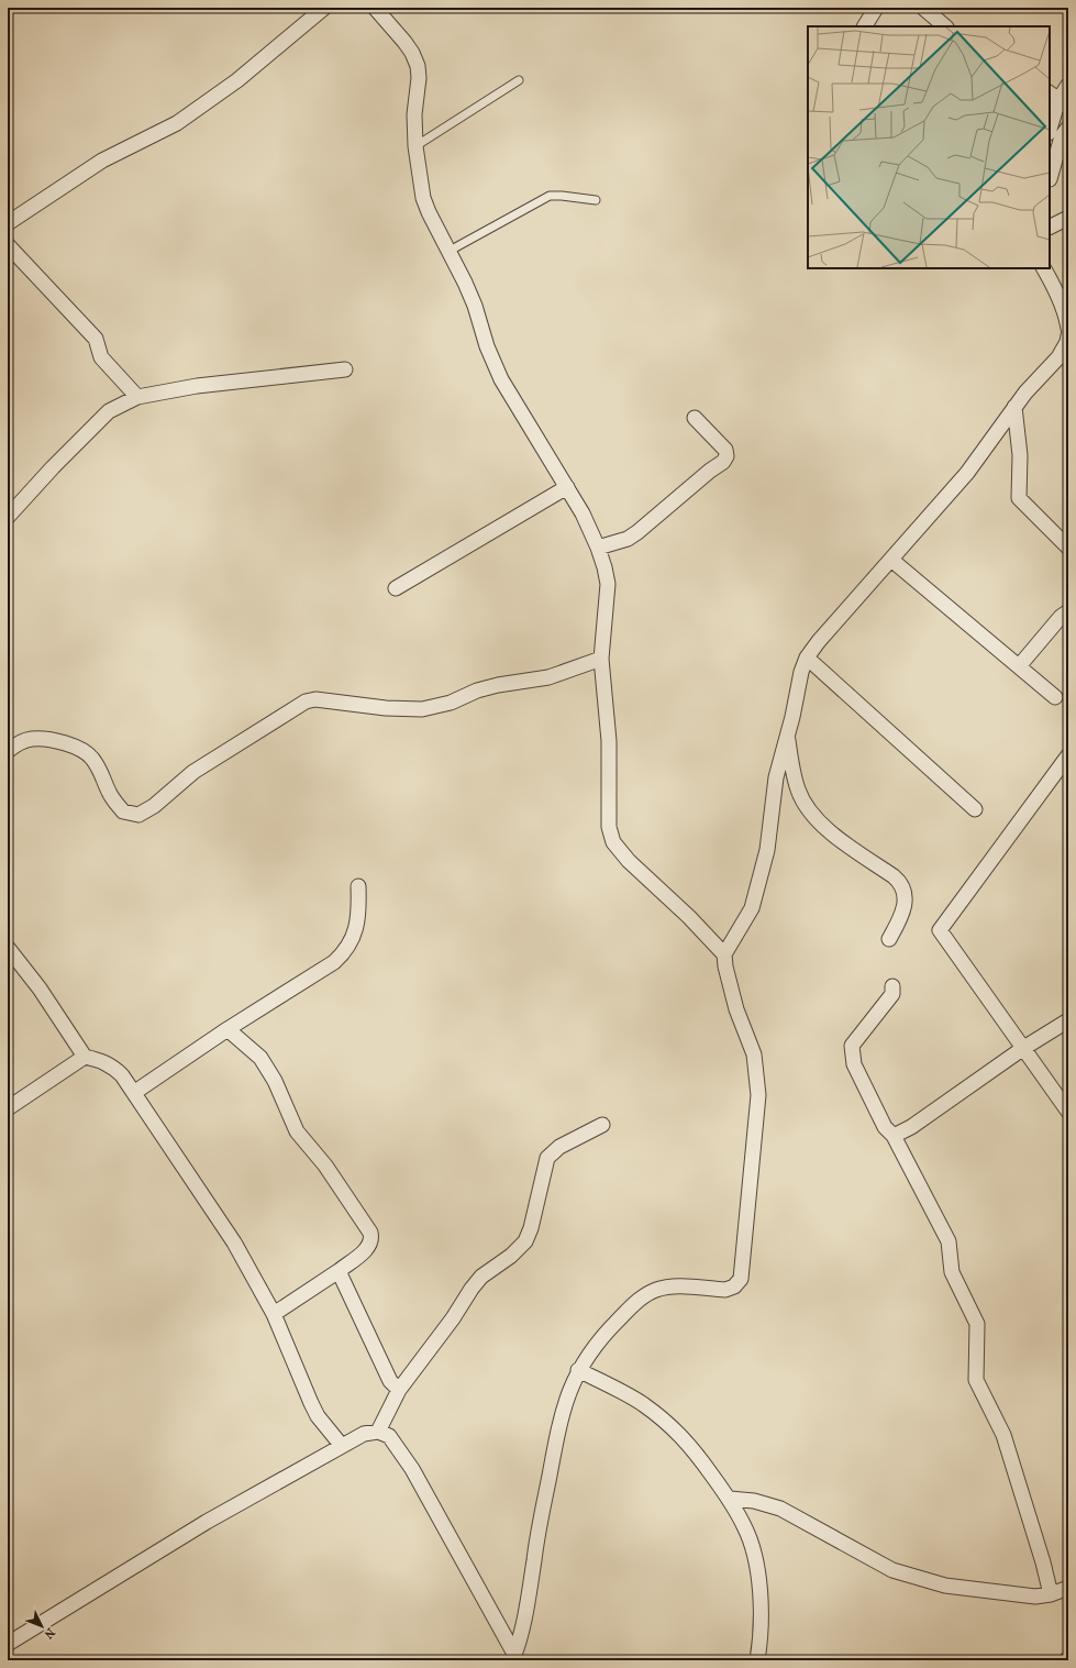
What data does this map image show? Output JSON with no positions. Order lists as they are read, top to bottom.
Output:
{
  "north": "bottom right"
}
